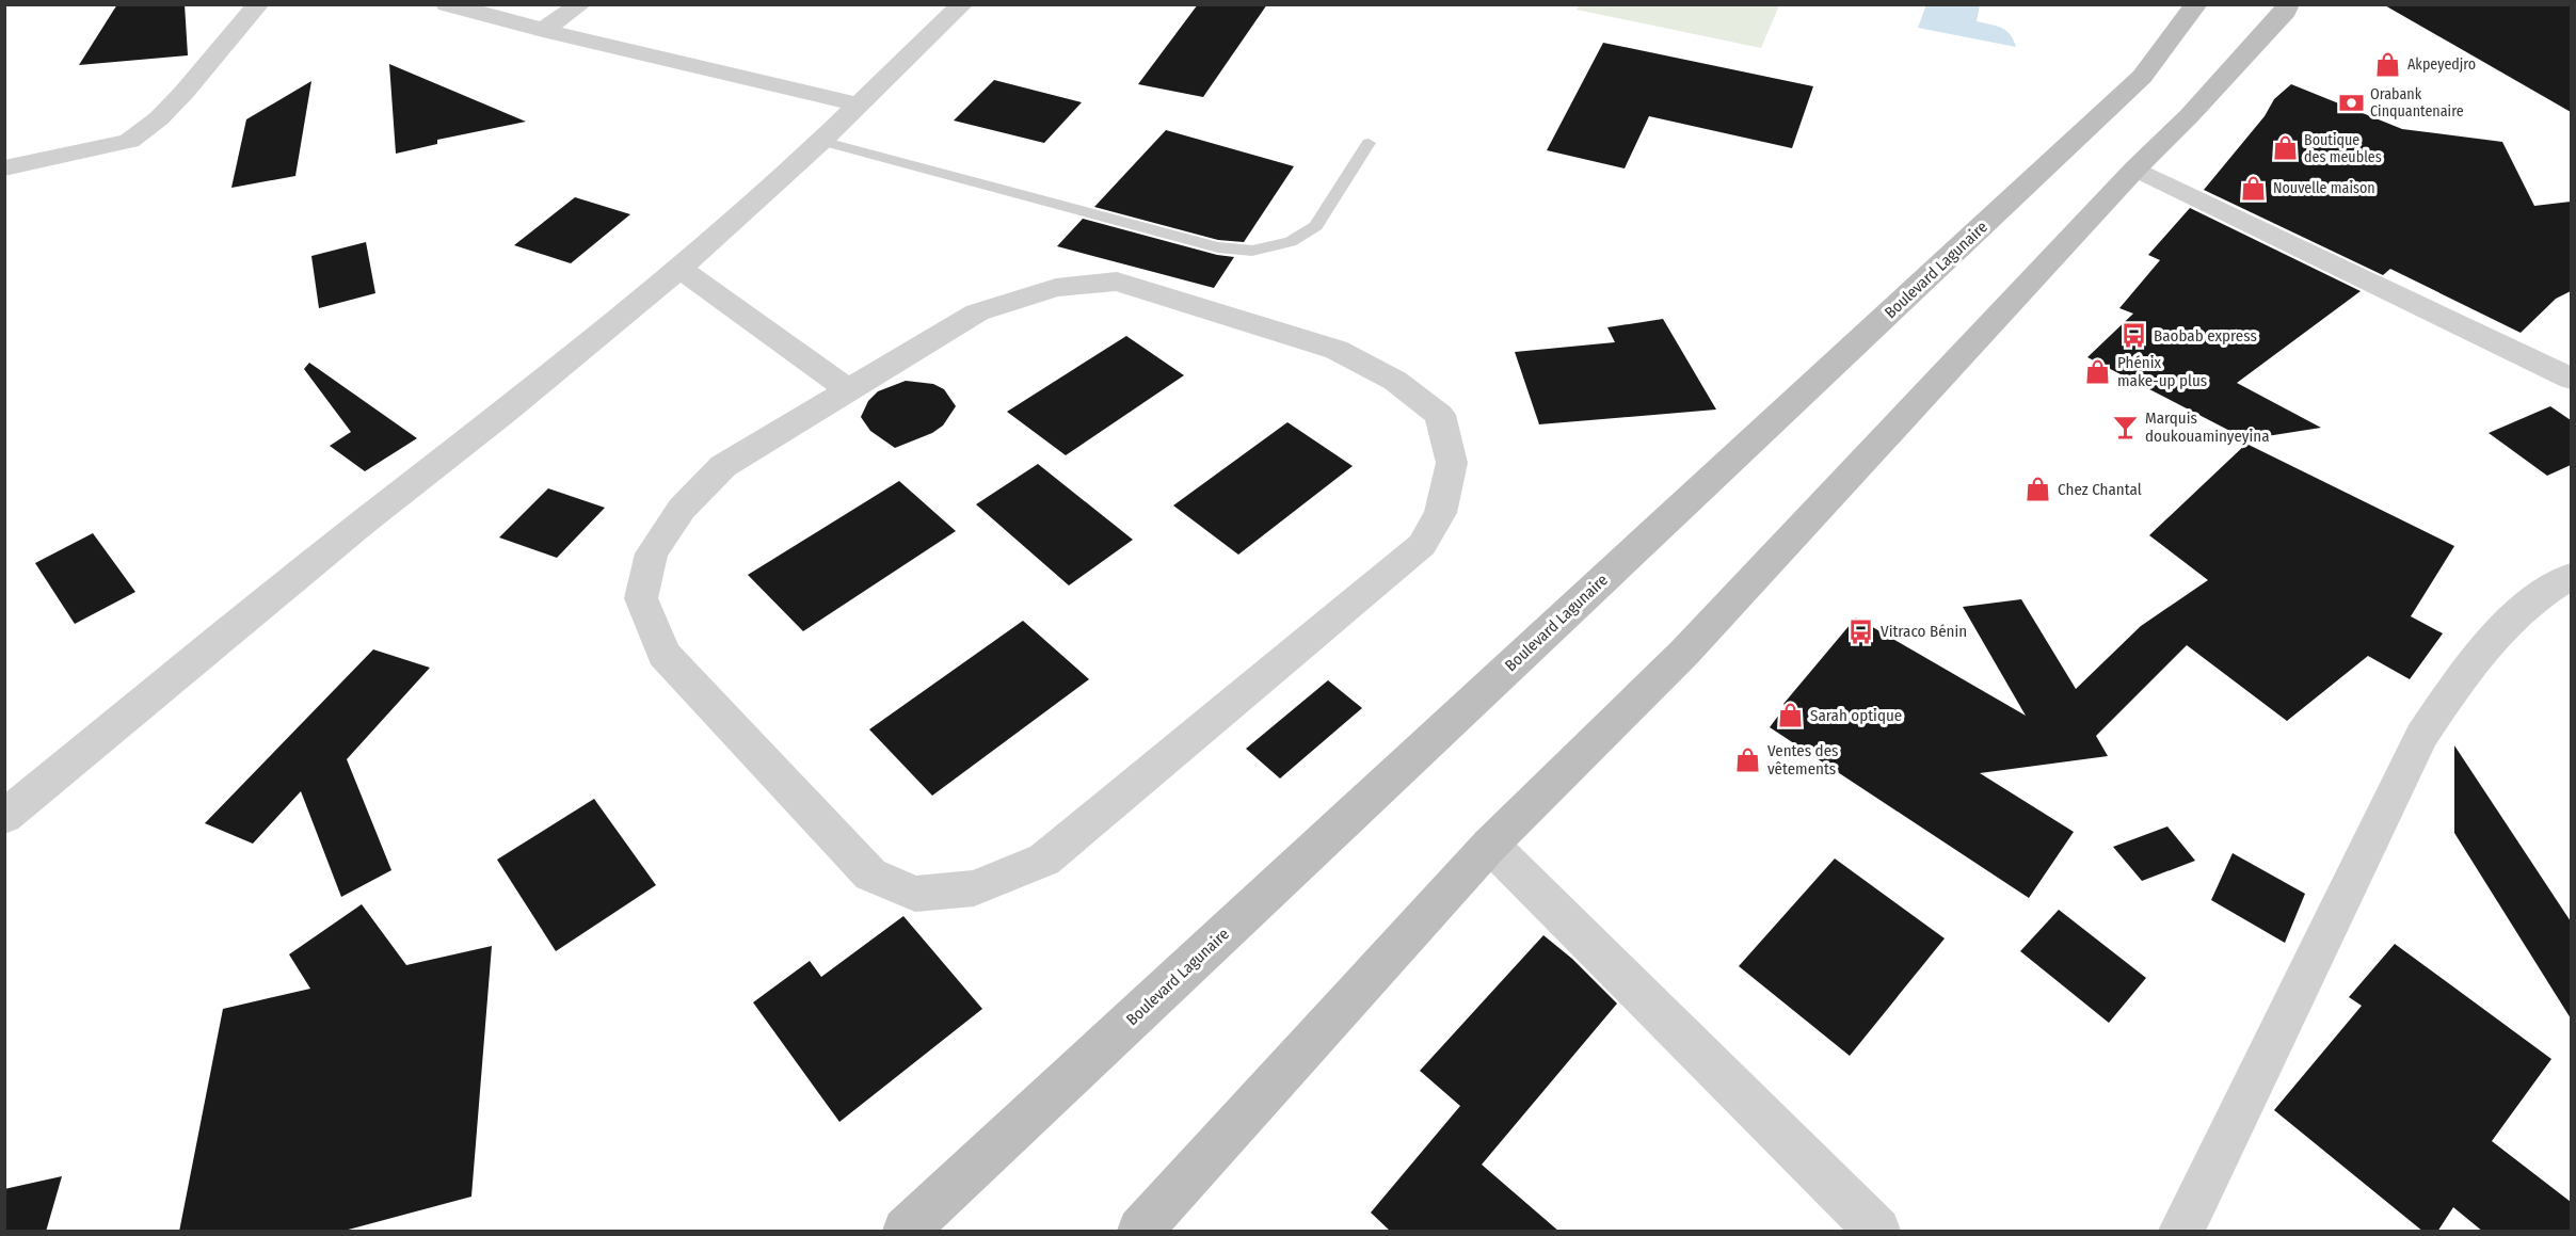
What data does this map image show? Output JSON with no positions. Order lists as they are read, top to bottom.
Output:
{
  "streets": {
    "main road": ["Boulevard Lagunaire"]
  },
  "places": {
    "shop": [
      "Akpeyedjro",
      "Boutique des meubles",
      "Nouvelle maison",
      "Phénix make-up plus",
      "Chez Chantal",
      "Sarah optique",
      "Ventes des vêtements"
    ],
    "bank": ["Orabank Cinquantenaire"],
    "bus stop": ["Baobab express", "Vitraco Bénin"],
    "bar": ["Marquis doukouaminyeyina"]
  }
}
